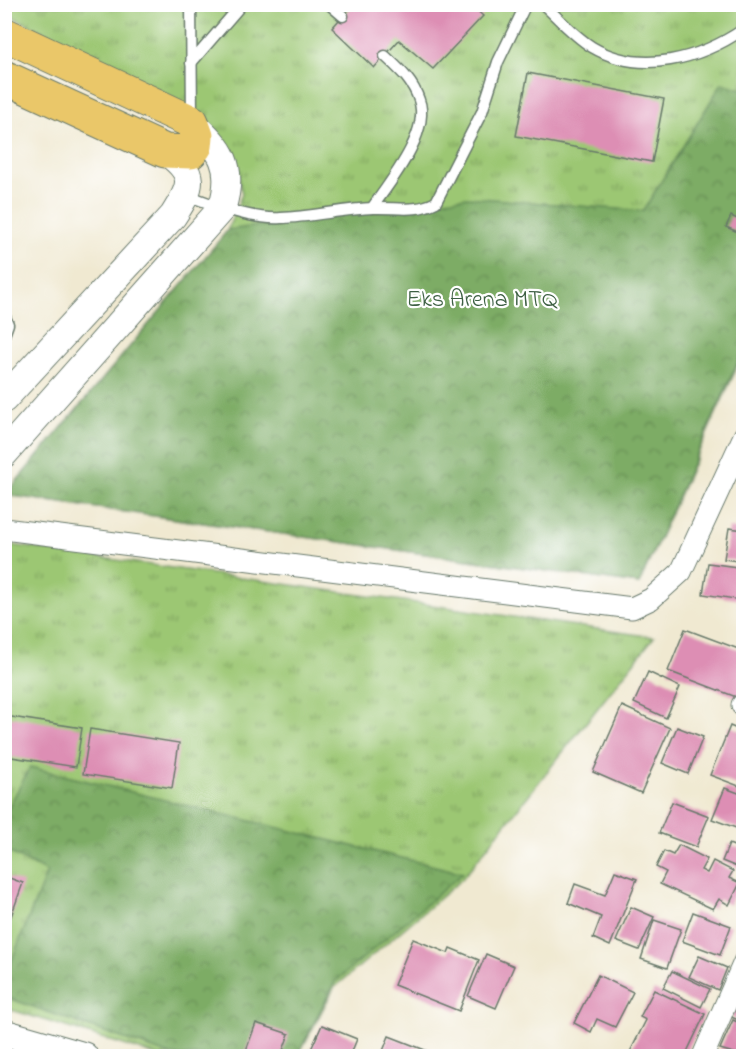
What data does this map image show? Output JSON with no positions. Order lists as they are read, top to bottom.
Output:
{
  "parks": ["Eks Arena MTQ"]
}
